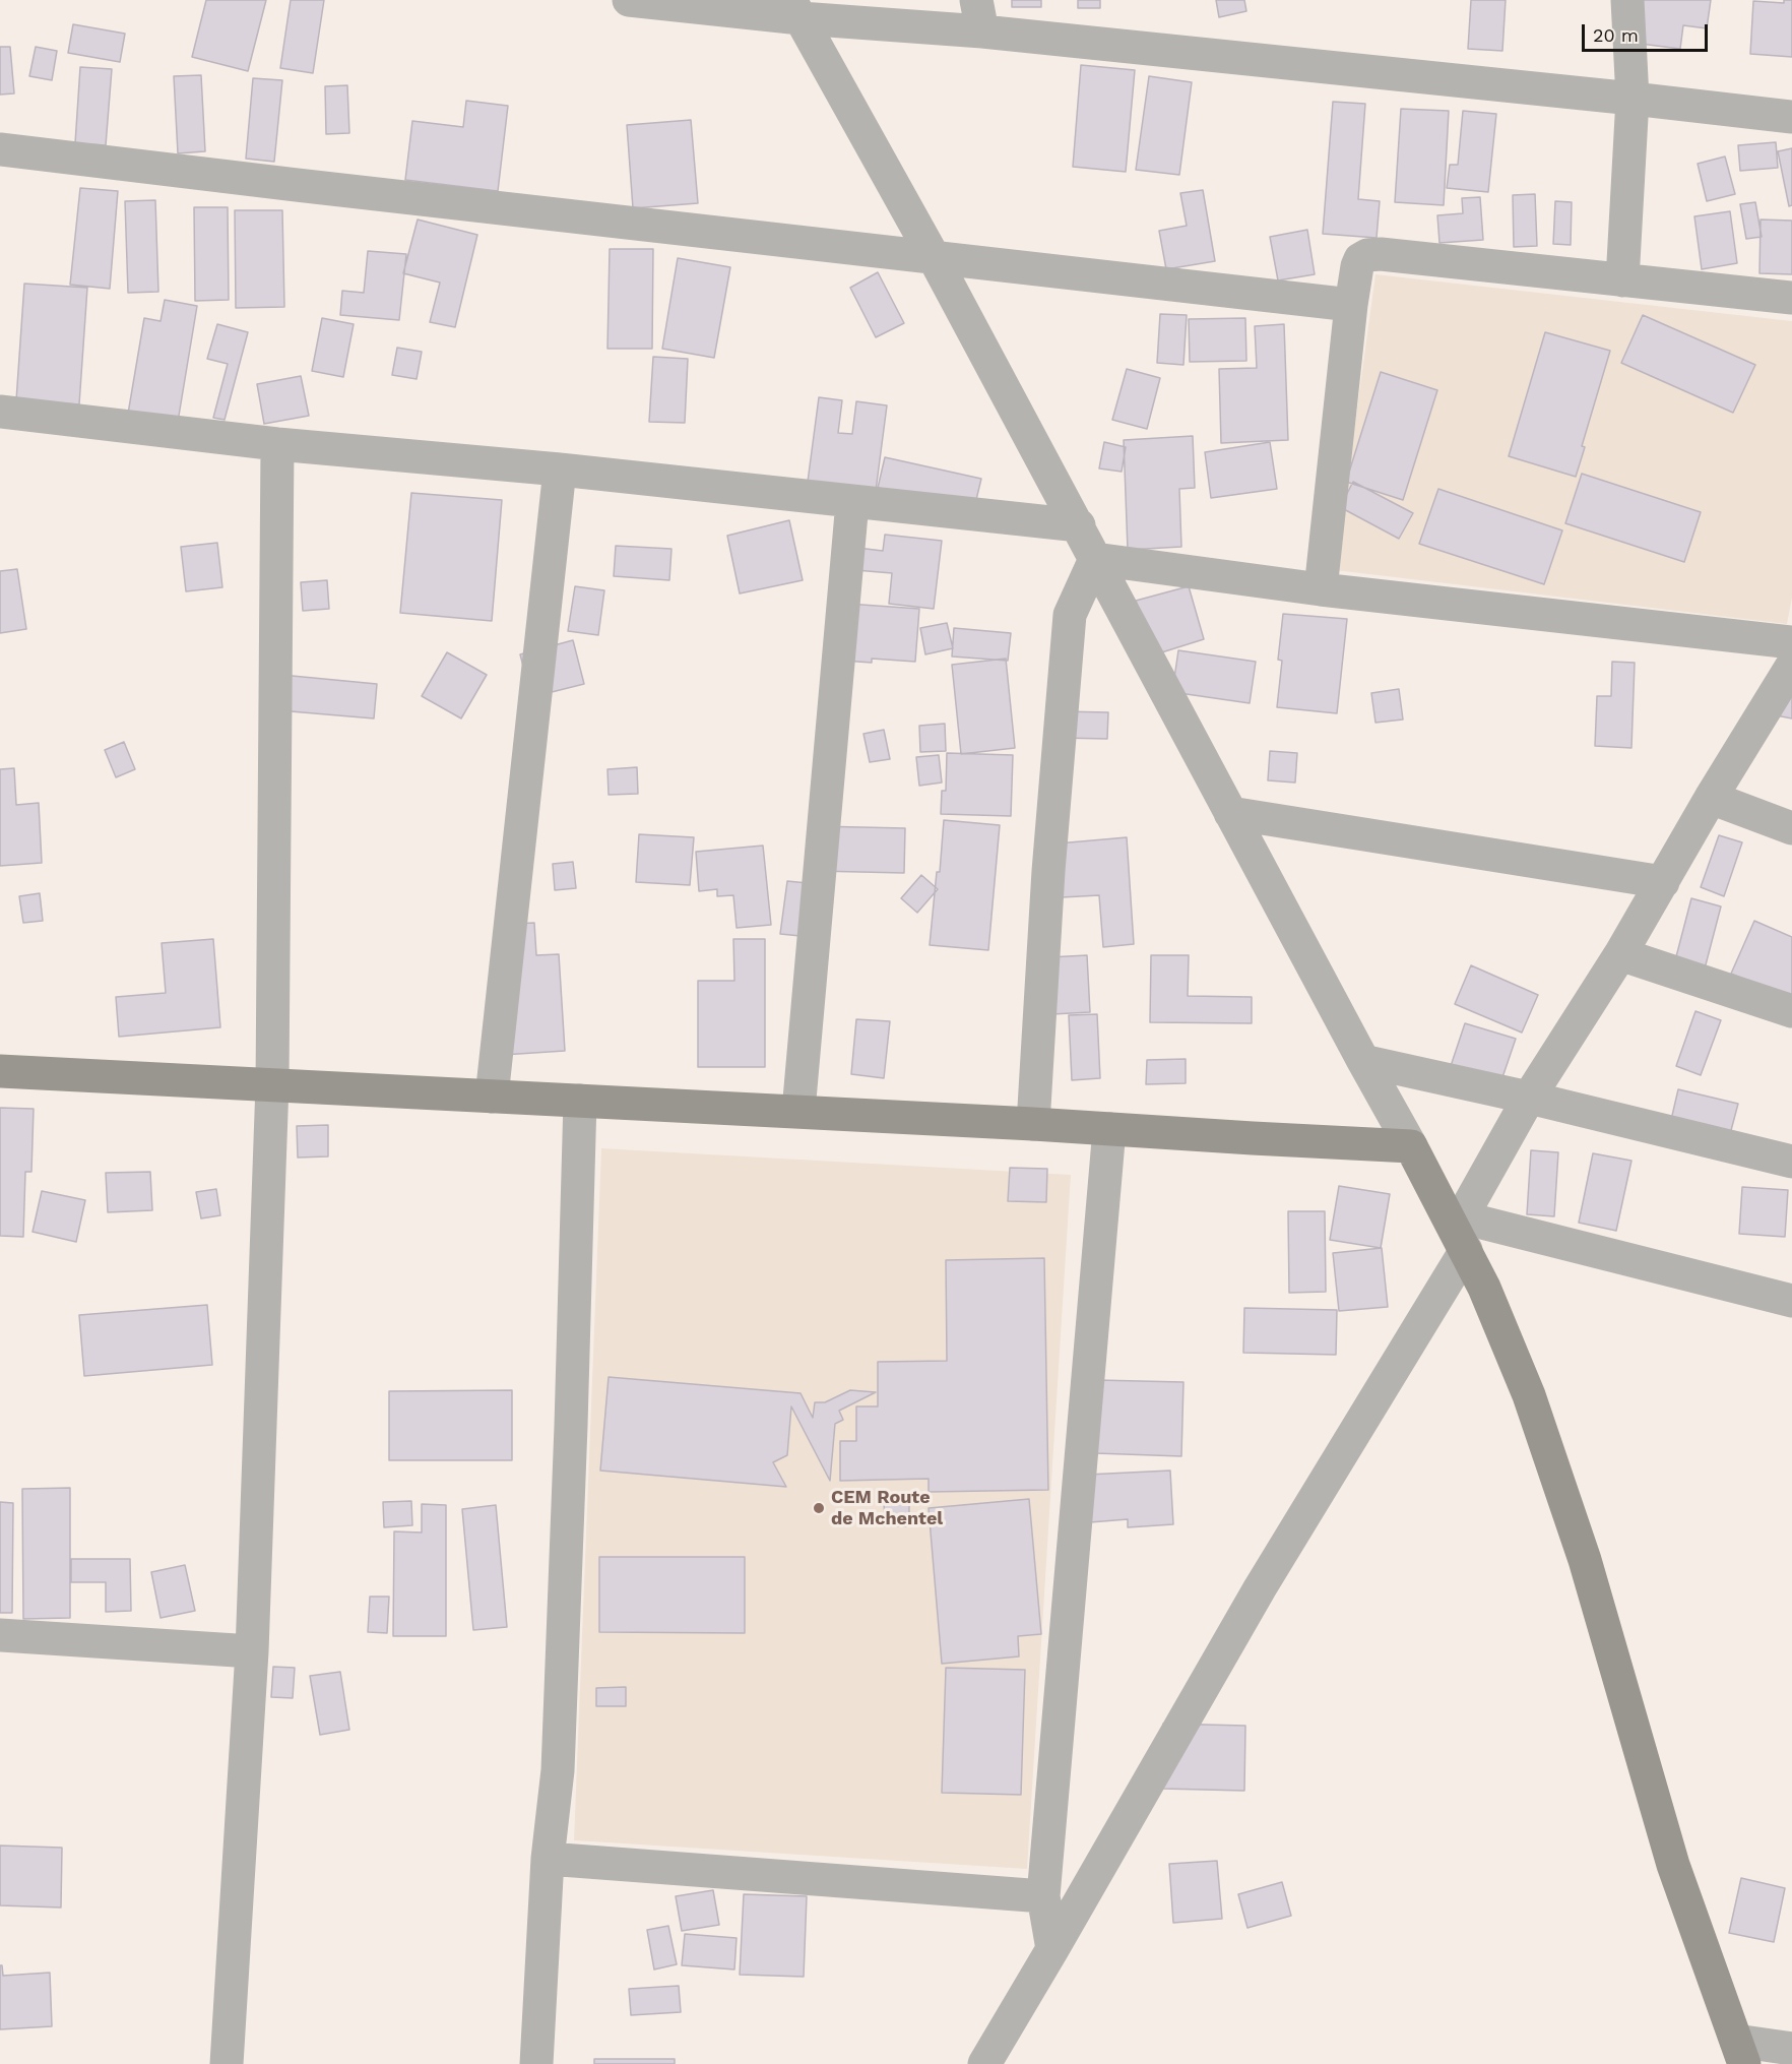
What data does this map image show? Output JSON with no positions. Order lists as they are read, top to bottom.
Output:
{
  "places": ["CEM Route de Mchentel"],
  "scale_bar": "20 m"
}
